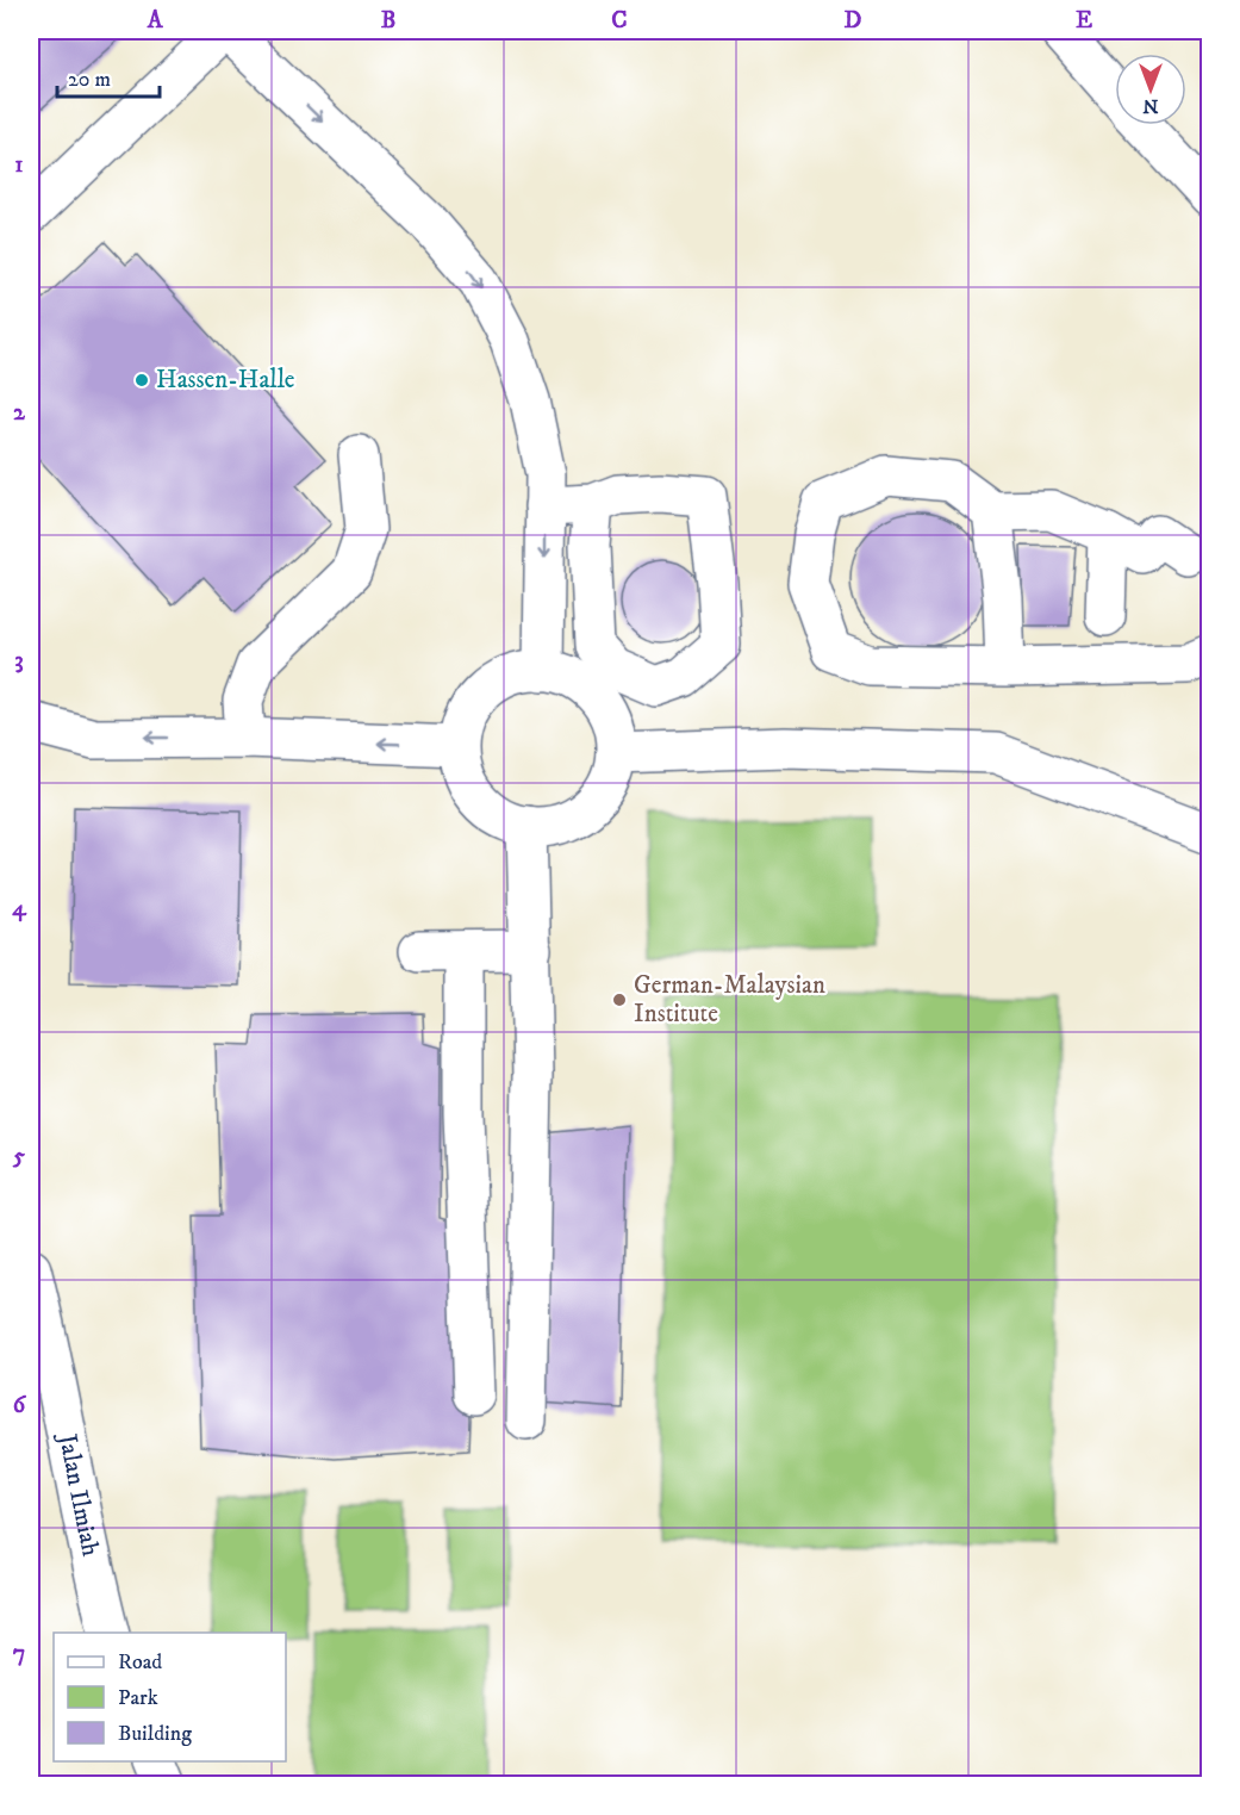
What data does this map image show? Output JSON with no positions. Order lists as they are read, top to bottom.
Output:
{
  "streets": {
    "street": ["Jalan Ilmiah"]
  },
  "places": ["Hassen-Halle", "German-Malaysian Institute"],
  "legend": ["Road", "Park", "Building"],
  "scale_bar": "20 m",
  "north": "bottom",
  "grid": {
    "columns": [
      "A",
      "B",
      "C",
      "D",
      "E"
    ],
    "rows": [
      "1",
      "2",
      "3",
      "4",
      "5",
      "6",
      "7"
    ]
  }
}
